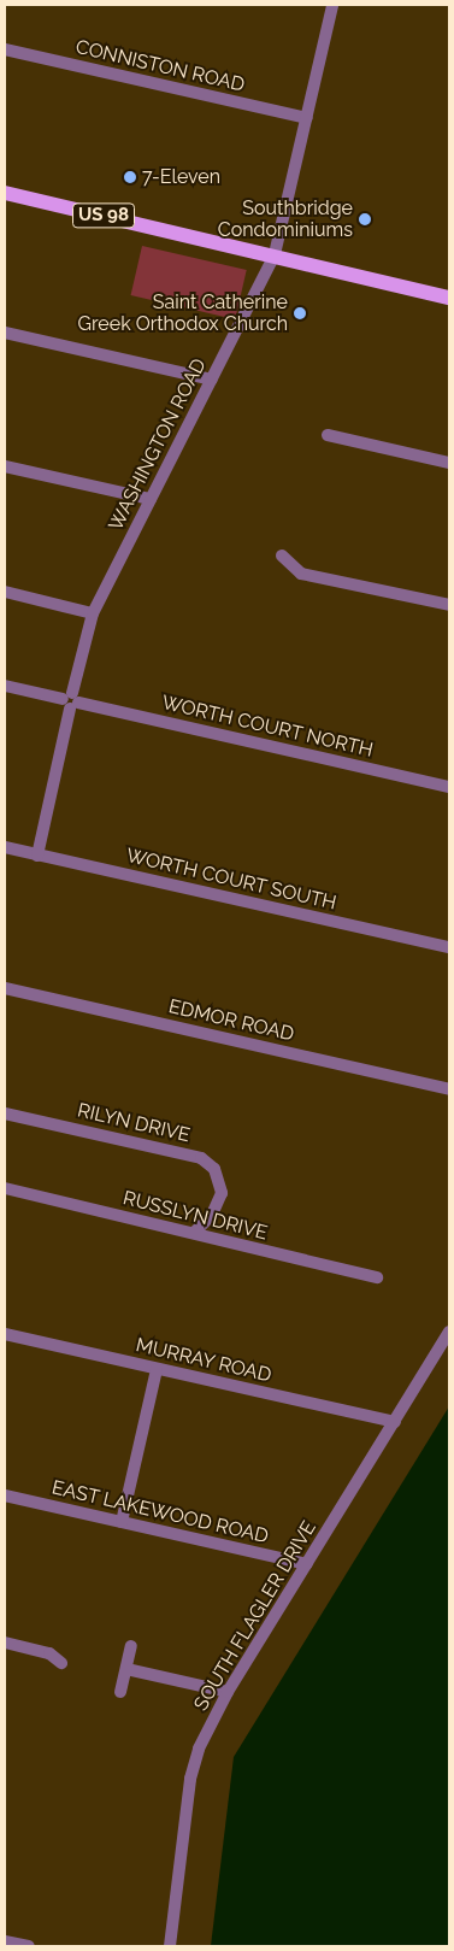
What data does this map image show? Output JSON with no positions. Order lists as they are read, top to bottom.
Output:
{
  "streets": {
    "main road": ["US 98"],
    "street": [
      "CONNISTON ROAD",
      "WASHINGTON ROAD",
      "WORTH COURT NORTH",
      "WORTH COURT SOUTH",
      "EDMOR ROAD",
      "RILYN DRIVE",
      "RUSSLYN DRIVE",
      "MURRAY ROAD",
      "EAST LAKEWOOD ROAD",
      "SOUTH FLAGLER DRIVE"
    ]
  },
  "crossings": [
    ["CONNISTON ROAD", "WASHINGTON ROAD"],
    ["US 98", "WASHINGTON ROAD"],
    ["WASHINGTON ROAD", "WORTH COURT NORTH"],
    ["WASHINGTON ROAD", "WORTH COURT SOUTH"],
    ["RILYN DRIVE", "RUSSLYN DRIVE"],
    ["MURRAY ROAD", "SOUTH FLAGLER DRIVE"],
    ["EAST LAKEWOOD ROAD", "SOUTH FLAGLER DRIVE"]
  ],
  "places": ["7-Eleven", "Southbridge Condominiums", "Saint Catherine Greek Orthodox Church"]
}
